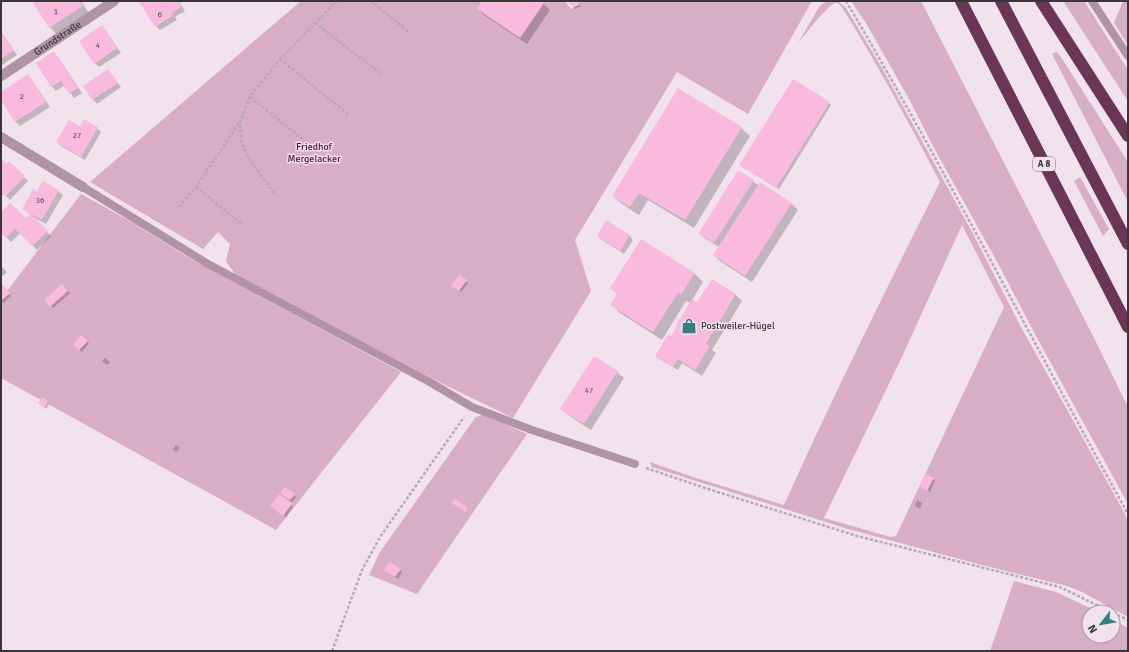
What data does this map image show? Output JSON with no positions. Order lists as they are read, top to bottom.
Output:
{
  "streets": {
    "highway": ["A 8"],
    "street": ["Grundstraße"]
  },
  "parks": ["Friedhof Mergelacker"],
  "places": {
    "shop": ["Postweiler-Hügel"]
  },
  "house_numbers": [
    "1",
    "6",
    "4",
    "2",
    "27",
    "36",
    "47"
  ],
  "north": "bottom left"
}
